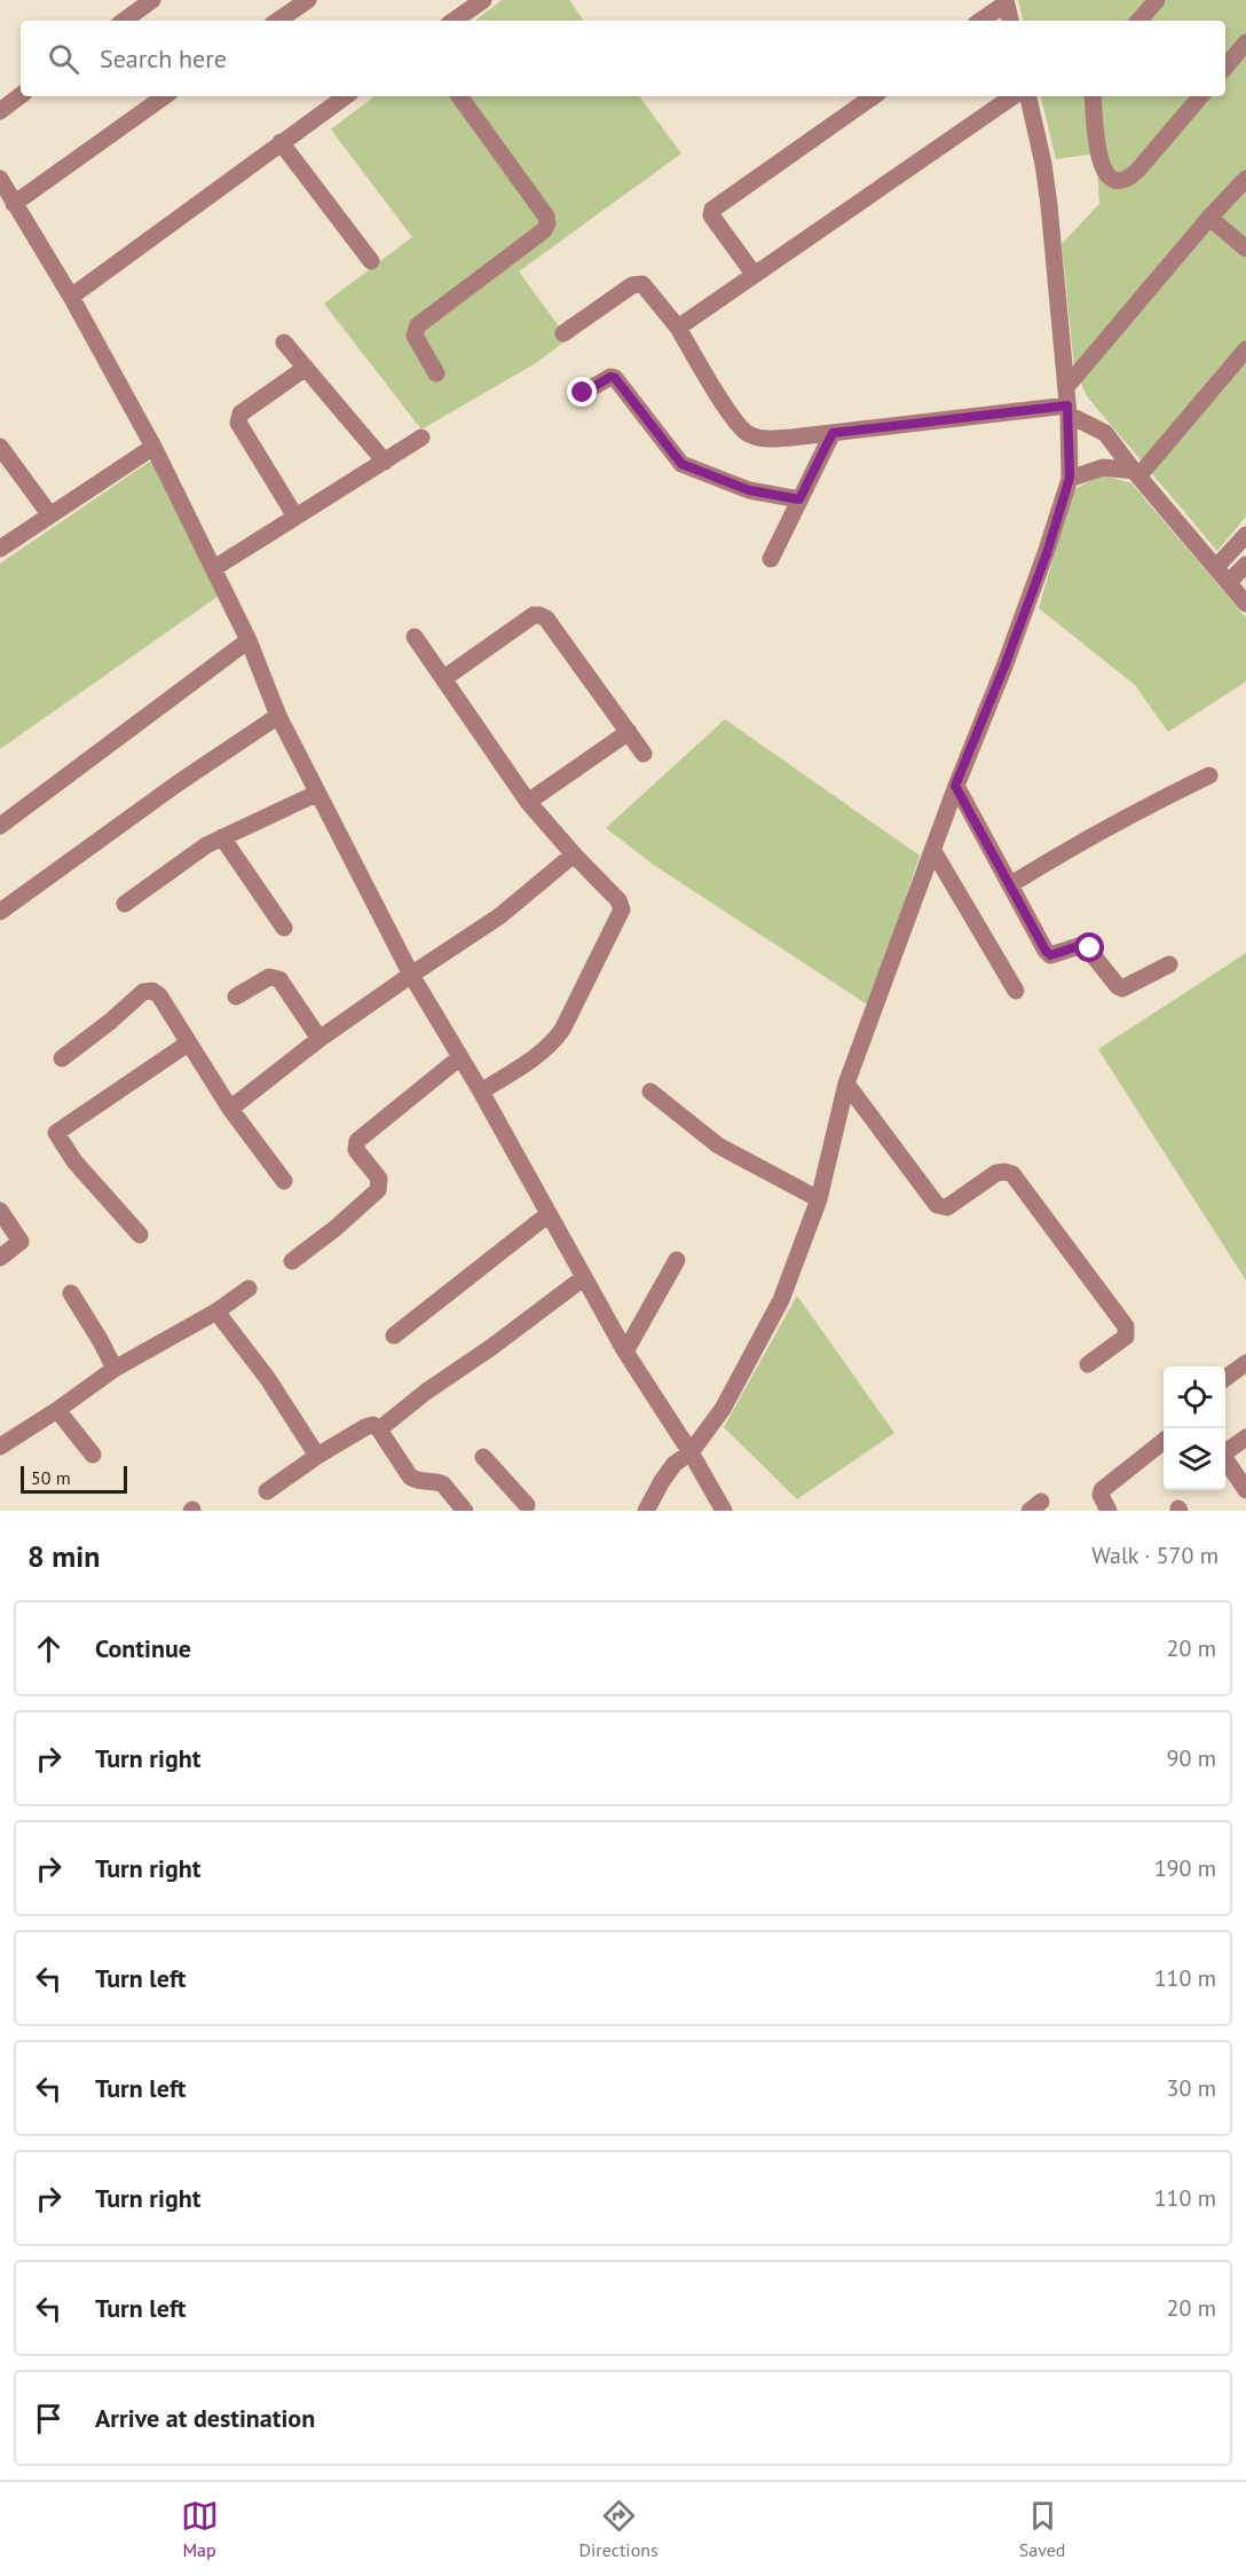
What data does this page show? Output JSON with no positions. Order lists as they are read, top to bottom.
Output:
{
  "scale_bar": "50 m",
  "page": {
    "search": "Search here",
    "scale": "50 m",
    "heading": ["8 min", "Walk · 570 m"],
    "list": [
      ["Continue", "20 m"],
      ["Turn right", "90 m"],
      ["Turn right", "190 m"],
      ["Turn left", "110 m"],
      ["Turn left", "30 m"],
      ["Turn right", "110 m"],
      ["Turn left", "20 m"],
      "Arrive at destination"
    ],
    "nav": ["Map", "Directions", "Saved"]
  }
}
